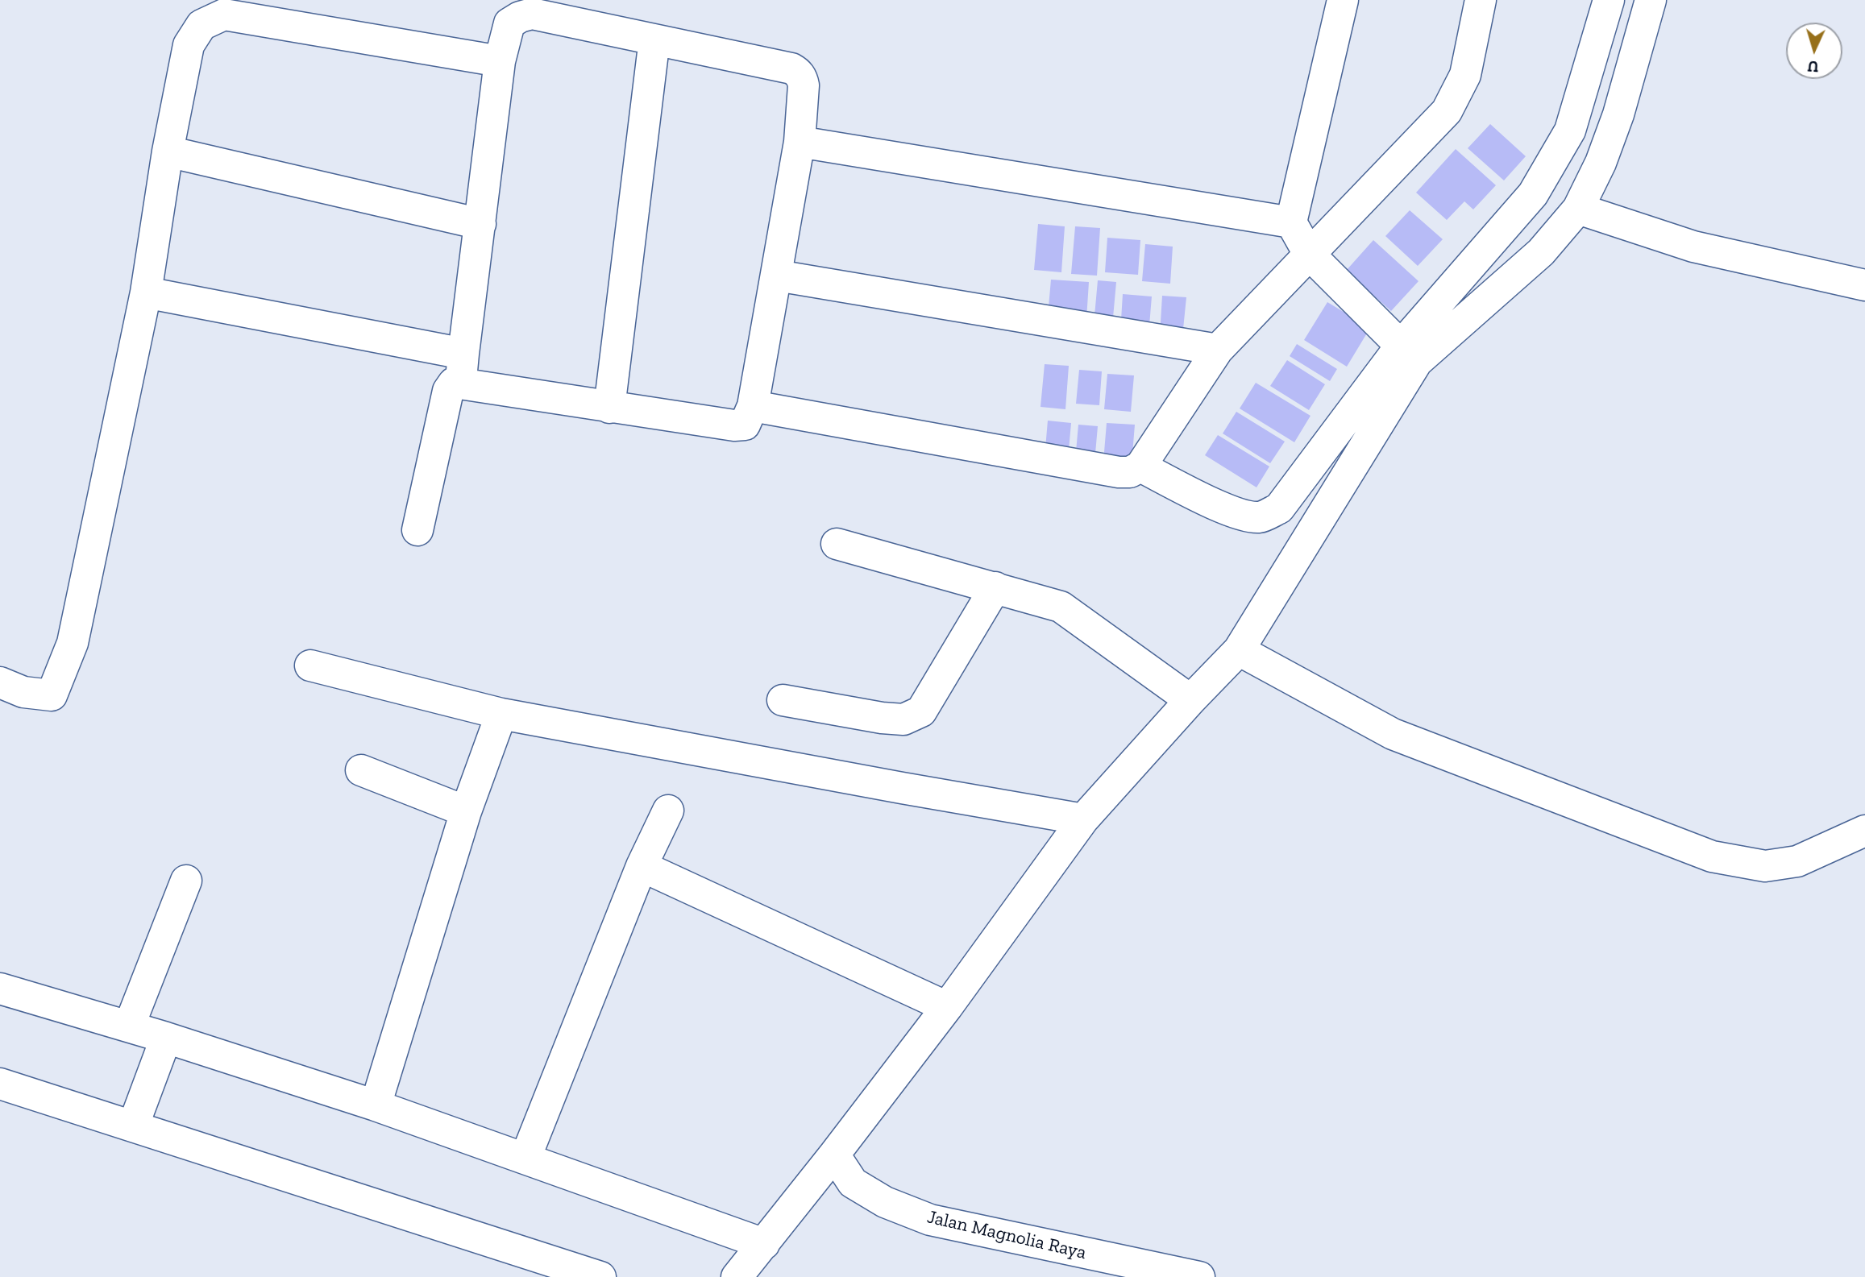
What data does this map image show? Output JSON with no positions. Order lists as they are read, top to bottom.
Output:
{
  "streets": {
    "street": ["Jalan Magnolia Raya"]
  },
  "north": "bottom"
}
